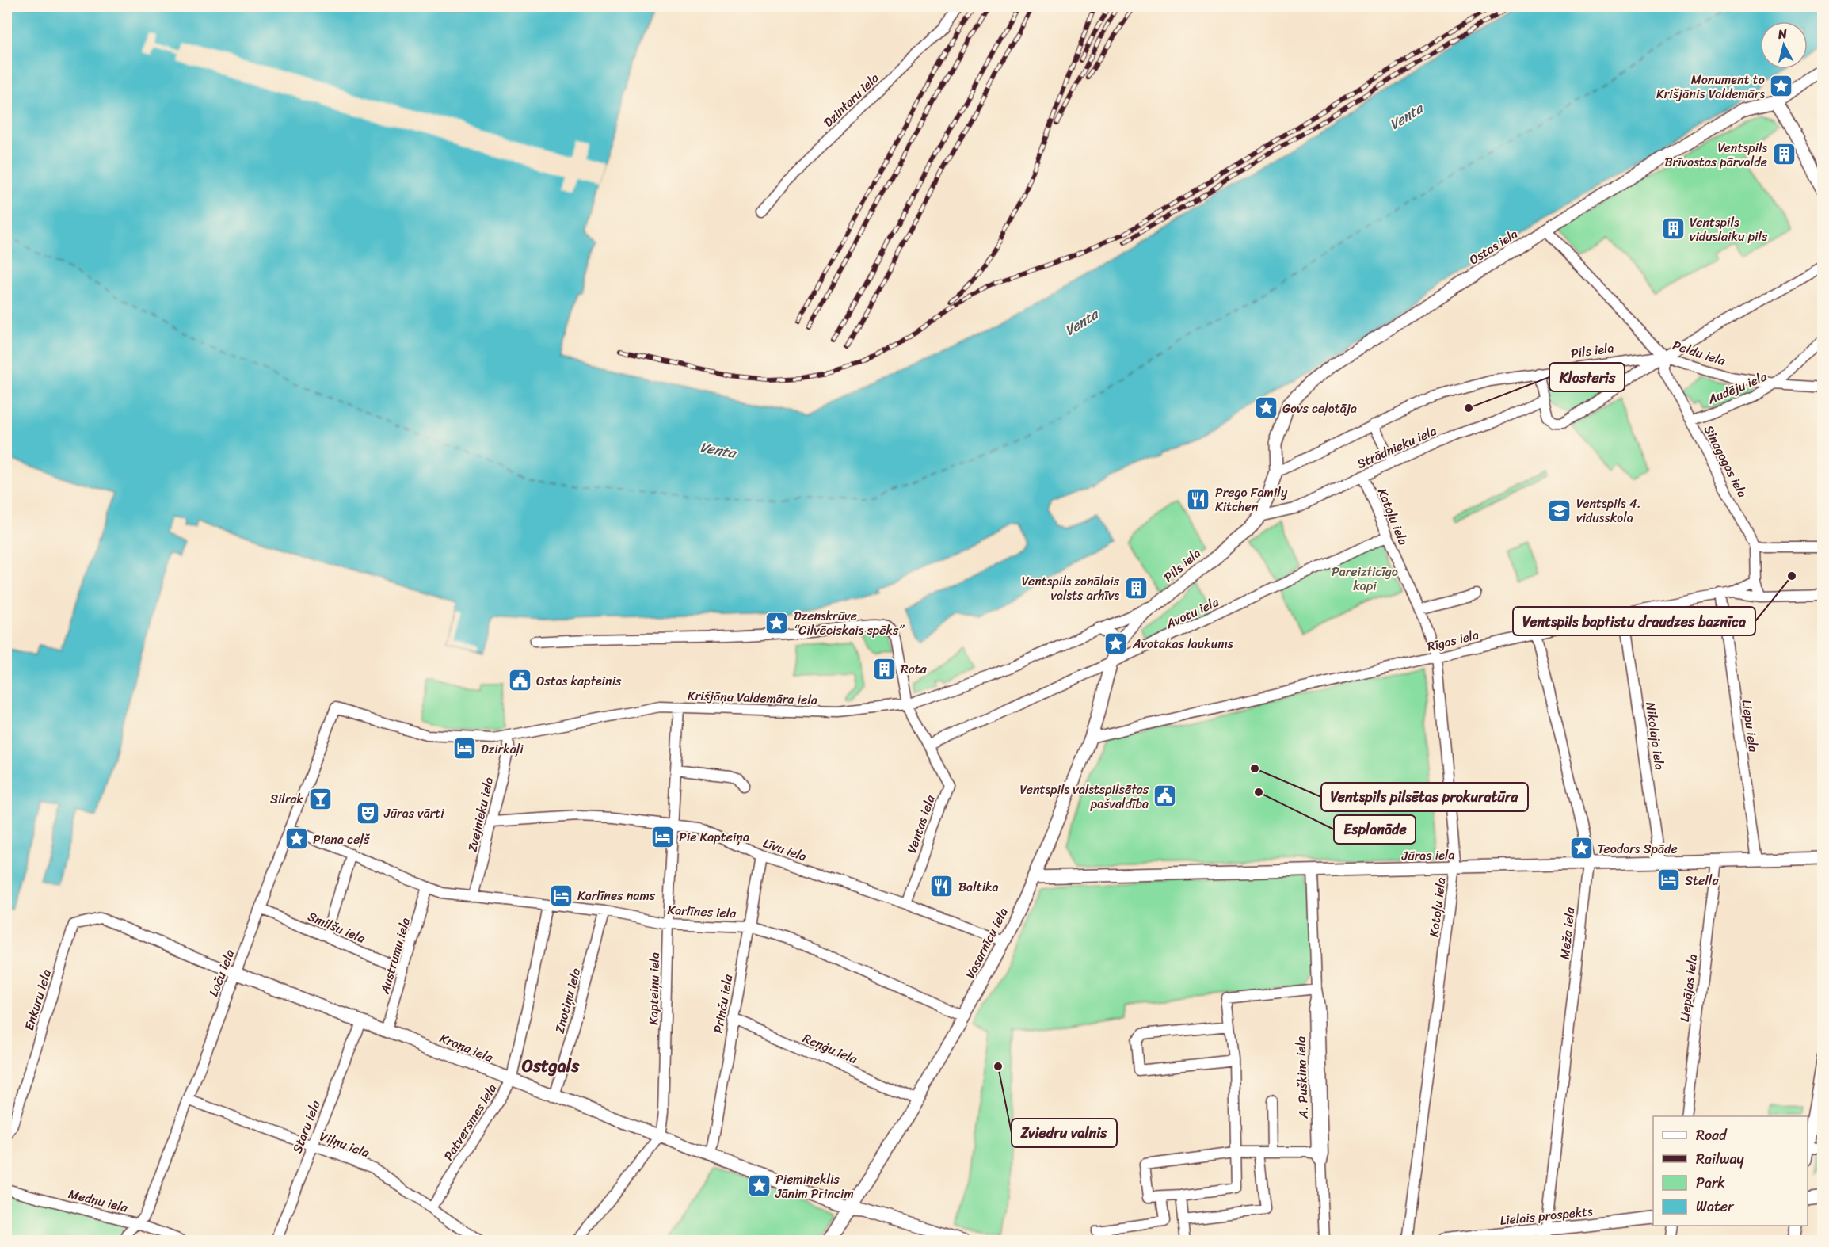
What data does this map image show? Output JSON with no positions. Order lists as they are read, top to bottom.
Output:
{
  "streets": {
    "street": [
      "Dzintaru iela",
      "Ostas iela",
      "Pils iela",
      "Peldu iela",
      "Audēju iela",
      "Strādnieku iela",
      "Sinagogas iela",
      "Katoļu iela",
      "Avotu iela",
      "Rīgas iela",
      "Krišjāņa Valdemāra iela",
      "Liepu iela",
      "Nikolaja iela",
      "Zvejnieku iela",
      "Ventas iela",
      "Līvu iela",
      "Jūras iela",
      "Karlīnes iela",
      "Smilšu iela",
      "Meža iela",
      "Vasarnīcu iela",
      "Austrumu iela",
      "Loču iela",
      "Liepājas iela",
      "Kapteiņu iela",
      "Enkuru iela",
      "Znotiņu iela",
      "Prinču iela",
      "Kroņa iela",
      "Reņģu iela",
      "A. Puškina iela",
      "Patversmes iela",
      "Staru iela",
      "Viļņu iela",
      "Medņu iela",
      "Lielais prospekts"
    ]
  },
  "crossings": [
    ["Ostas iela", "Pils iela"],
    ["Ostas iela", "Peldu iela"],
    ["Ostas iela", "Strādnieku iela"],
    ["Pils iela", "Peldu iela"],
    ["Pils iela", "Strādnieku iela"],
    ["Pils iela", "Sinagogas iela"],
    ["Pils iela", "Krišjāņa Valdemāra iela"],
    ["Pils iela", "Vasarnīcu iela"],
    ["Peldu iela", "Audēju iela"],
    ["Peldu iela", "Sinagogas iela"],
    ["Audēju iela", "Sinagogas iela"],
    ["Strādnieku iela", "Katoļu iela"],
    ["Sinagogas iela", "Rīgas iela"],
    ["Katoļu iela", "Avotu iela"],
    ["Katoļu iela", "Rīgas iela"],
    ["Katoļu iela", "Jūras iela"],
    ["Avotu iela", "Ventas iela"],
    ["Avotu iela", "Vasarnīcu iela"],
    ["Rīgas iela", "Liepu iela"],
    ["Rīgas iela", "Nikolaja iela"],
    ["Rīgas iela", "Meža iela"],
    ["Rīgas iela", "Vasarnīcu iela"],
    ["Krišjāņa Valdemāra iela", "Zvejnieku iela"],
    ["Krišjāņa Valdemāra iela", "Ventas iela"],
    ["Krišjāņa Valdemāra iela", "Loču iela"],
    ["Krišjāņa Valdemāra iela", "Kapteiņu iela"],
    ["Liepu iela", "Jūras iela"],
    ["Nikolaja iela", "Jūras iela"],
    ["Zvejnieku iela", "Līvu iela"],
    ["Zvejnieku iela", "Karlīnes iela"],
    ["Ventas iela", "Līvu iela"],
    ["Līvu iela", "Vasarnīcu iela"],
    ["Līvu iela", "Kapteiņu iela"],
    ["Līvu iela", "Prinču iela"],
    ["Jūras iela", "Meža iela"],
    ["Jūras iela", "Vasarnīcu iela"],
    ["Jūras iela", "Liepājas iela"],
    ["Jūras iela", "A. Puškina iela"],
    ["Karlīnes iela", "Vasarnīcu iela"],
    ["Karlīnes iela", "Austrumu iela"],
    ["Karlīnes iela", "Loču iela"],
    ["Karlīnes iela", "Kapteiņu iela"],
    ["Karlīnes iela", "Znotiņu iela"],
    ["Karlīnes iela", "Prinču iela"],
    ["Karlīnes iela", "Patversmes iela"],
    ["Smilšu iela", "Austrumu iela"],
    ["Smilšu iela", "Loču iela"],
    ["Meža iela", "Lielais prospekts"],
    ["Vasarnīcu iela", "Kroņa iela"],
    ["Vasarnīcu iela", "Reņģu iela"],
    ["Austrumu iela", "Kroņa iela"],
    ["Loču iela", "Kroņa iela"],
    ["Loču iela", "Viļņu iela"],
    ["Loču iela", "Medņu iela"],
    ["Kapteiņu iela", "Kroņa iela"],
    ["Enkuru iela", "Kroņa iela"],
    ["Znotiņu iela", "Kroņa iela"],
    ["Prinču iela", "Kroņa iela"],
    ["Prinču iela", "Reņģu iela"],
    ["Kroņa iela", "Patversmes iela"],
    ["Kroņa iela", "Staru iela"],
    ["Patversmes iela", "Viļņu iela"],
    ["Staru iela", "Viļņu iela"]
  ],
  "districts": ["Ostgals"],
  "water": ["Venta"],
  "parks": ["Pareizticīgo kapi"],
  "places": {
    "place": [
      "Monument to Krišjānis Valdemārs",
      "Govs ceļotāja",
      "Dzenskrūve “Cilvēciskais spēks”",
      "Avotakas laukums",
      "Piena ceļš",
      "Teodors Spāde",
      "Piemineklis Jānim Princim"
    ],
    "building": [
      "Ventspils Brīvostas pārvalde",
      "Ventspils viduslaiku pils",
      "Ventspils zonālais valsts arhīvs",
      "Rota"
    ],
    "other": [
      "Klosteris",
      "Ventspils baptistu draudzes baznīca",
      "Ventspils pilsētas prokuratūra",
      "Esplanāde",
      "Zviedru valnis"
    ],
    "restaurant": ["Prego Family Kitchen", "Baltika"],
    "school or university": ["Ventspils 4. vidusskola"],
    "public building": ["Ostas kapteinis", "Ventspils valstspilsētas pašvaldība"],
    "hotel": [
      "Dzirkaļi",
      "Pie Kapteiņa",
      "Stella",
      "Karlīnes nams"
    ],
    "bar": ["Silrak"],
    "theatre": ["Jūras vārti"]
  },
  "legend": [
    "Road",
    "Railway",
    "Park",
    "Water"
  ],
  "north": "top"
}
